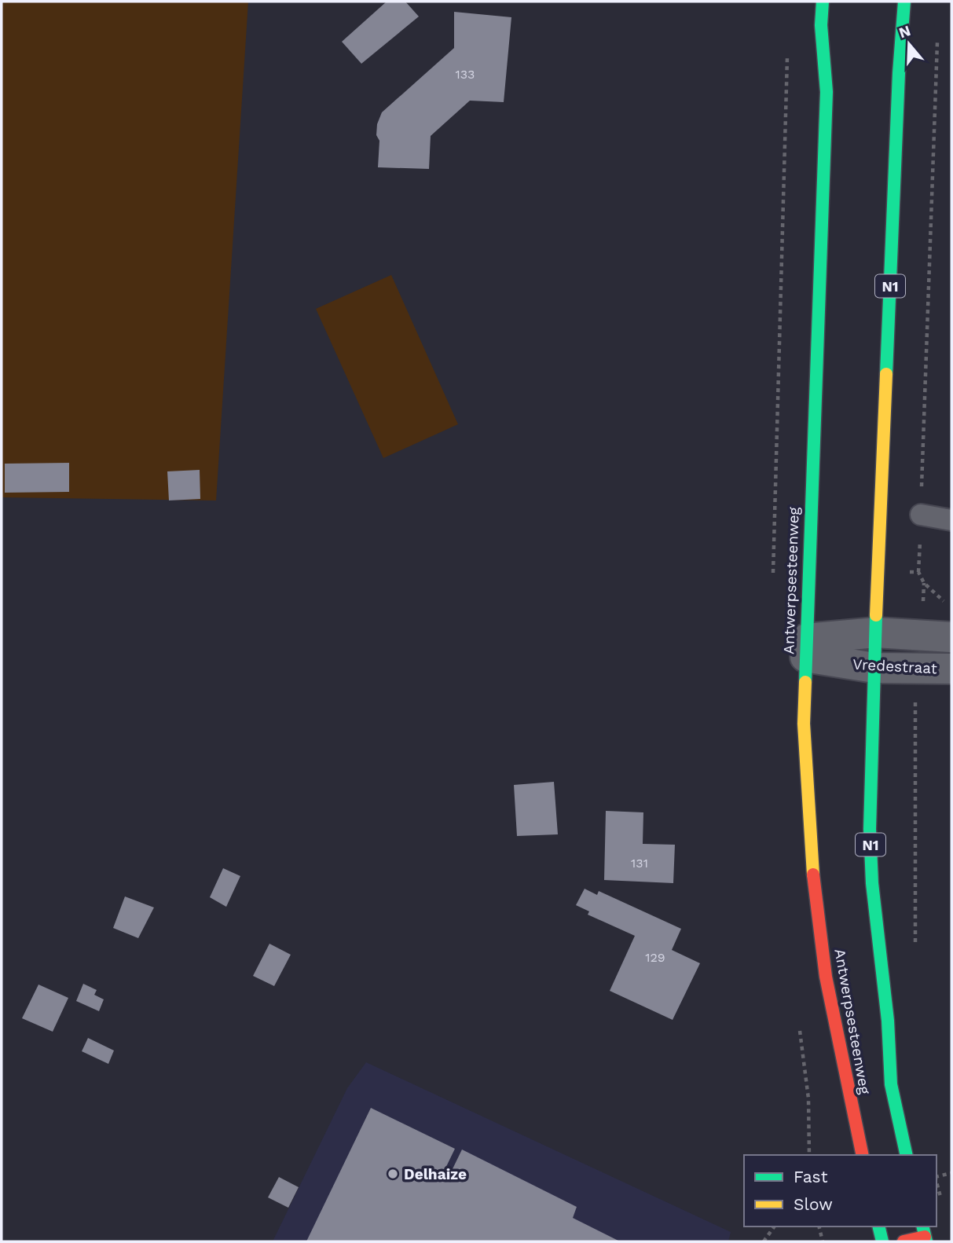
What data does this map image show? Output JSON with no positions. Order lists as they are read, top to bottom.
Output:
{
  "streets": {
    "main road": ["N1", "Antwerpsesteenweg"],
    "street": ["Vredestraat"]
  },
  "crossings": [
    ["Antwerpsesteenweg", "Vredestraat"]
  ],
  "places": ["Delhaize"],
  "house_numbers": ["133", "131", "129"],
  "legend": ["Fast", "Slow"],
  "north": "top"
}
